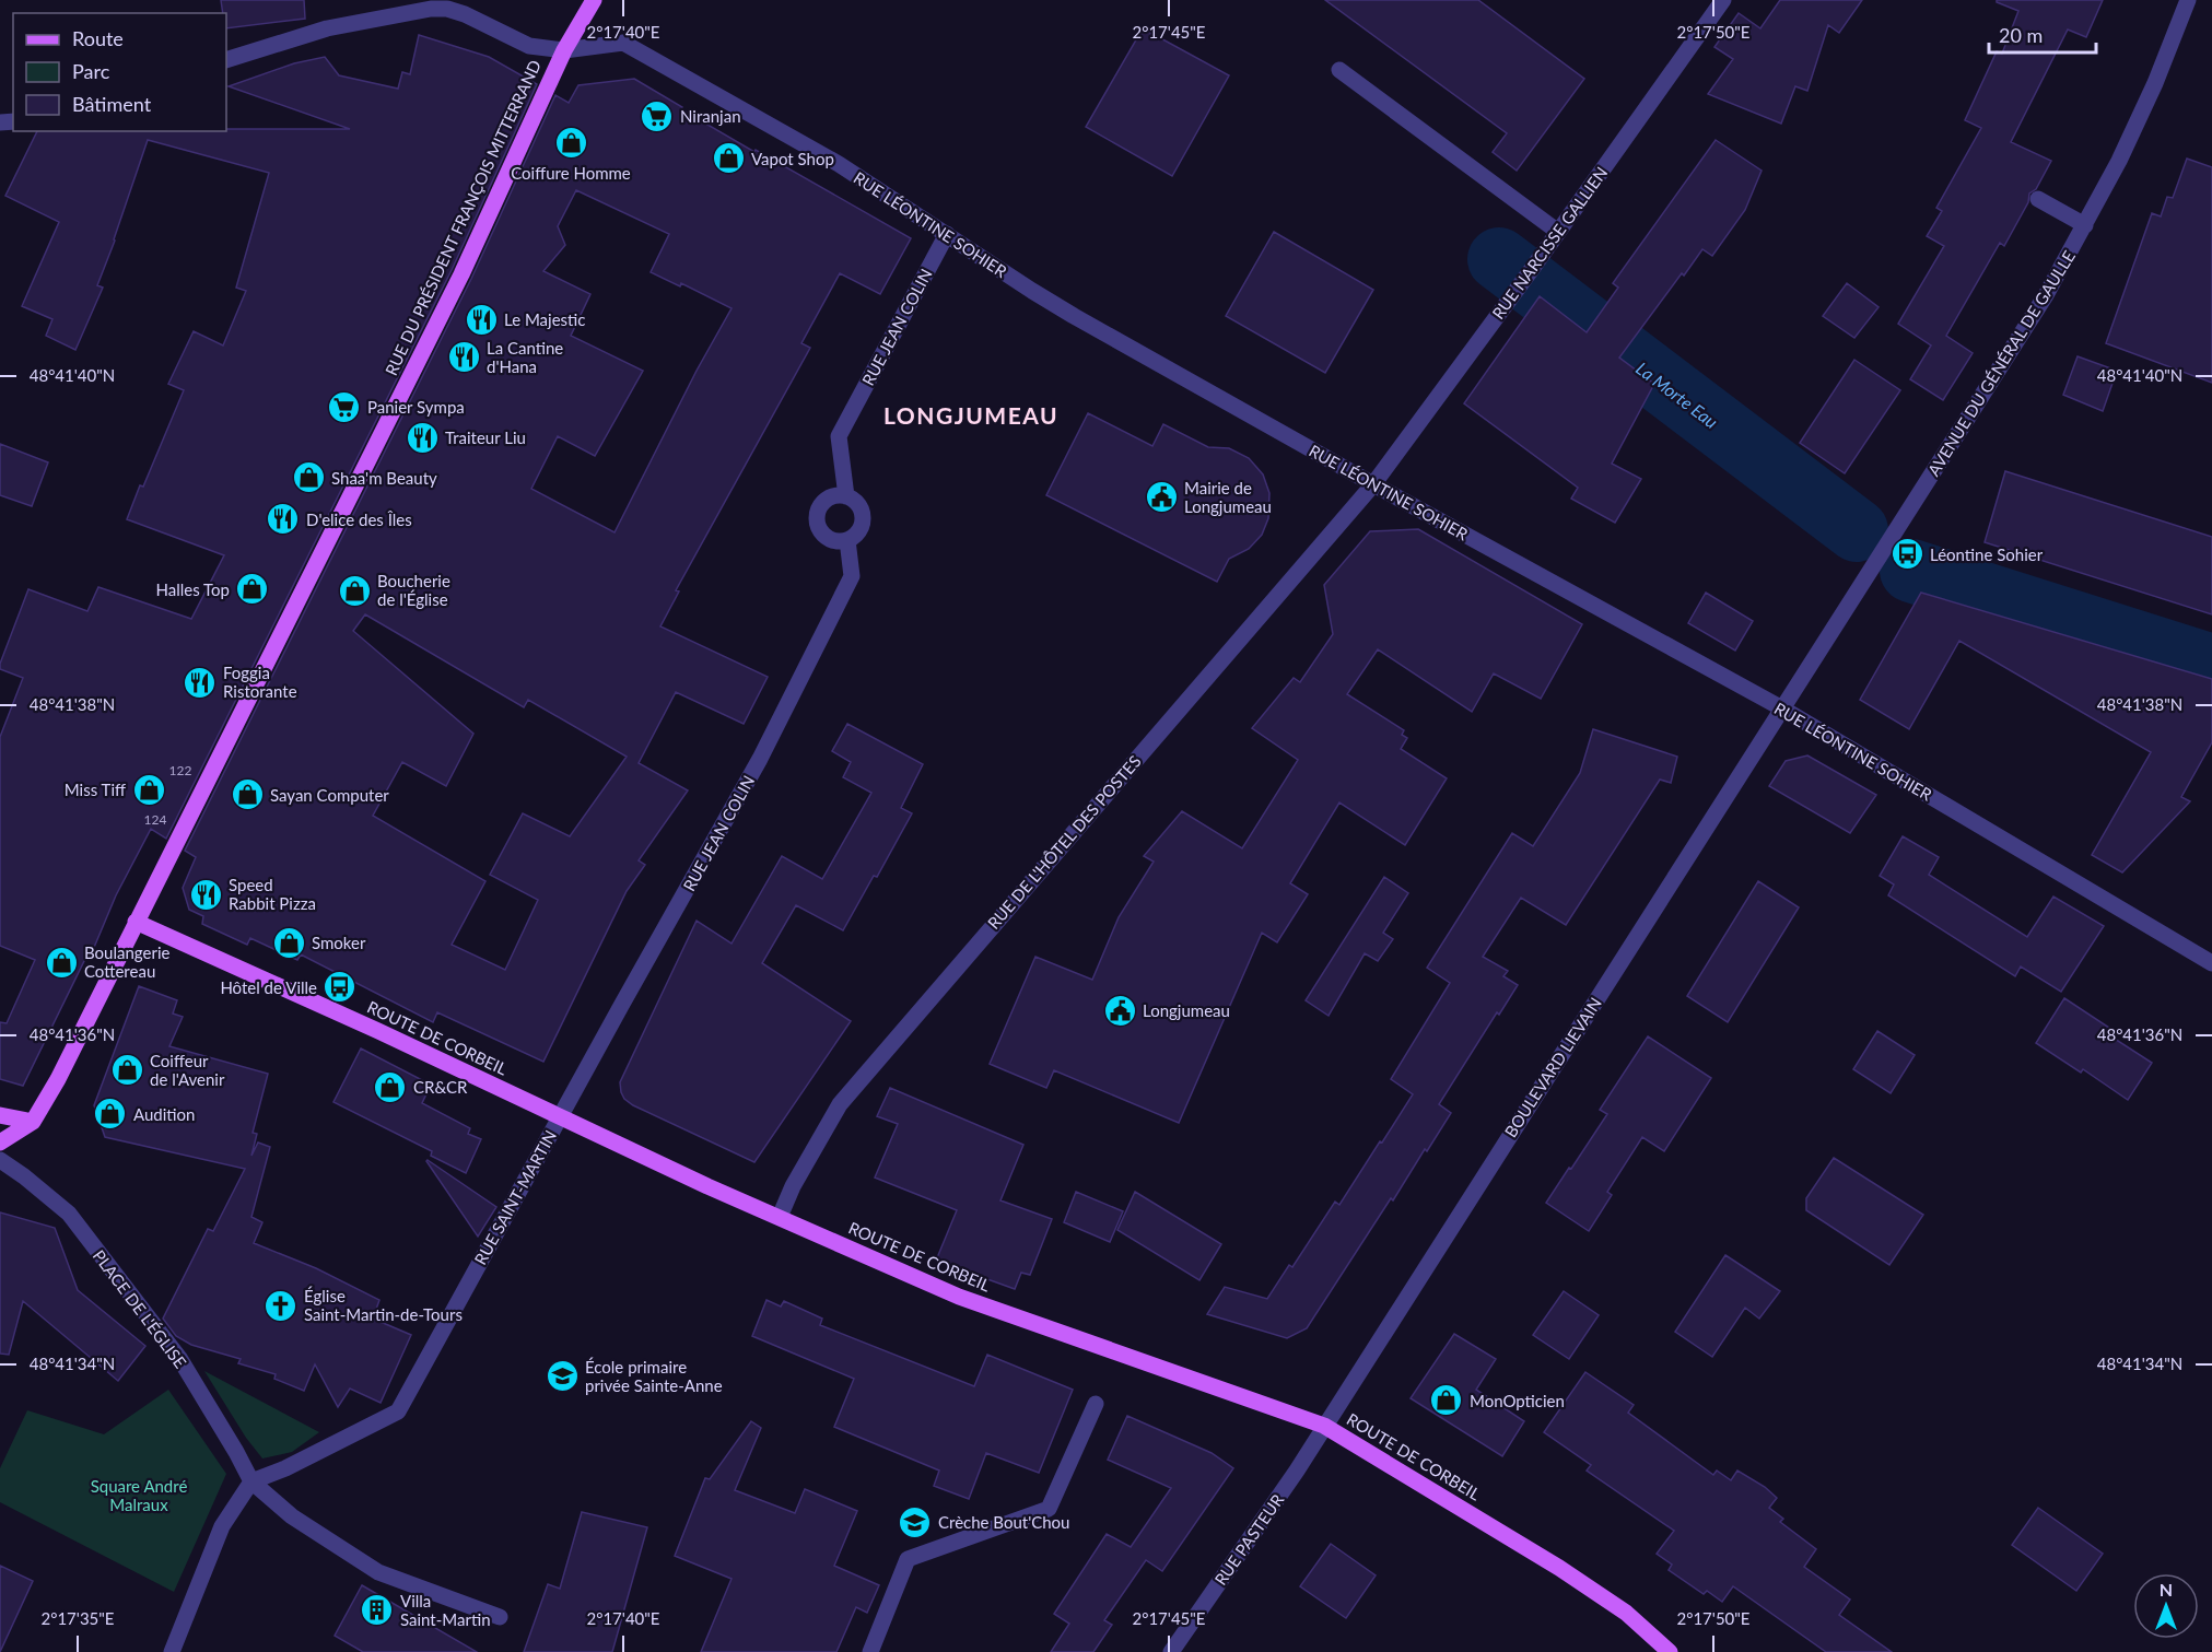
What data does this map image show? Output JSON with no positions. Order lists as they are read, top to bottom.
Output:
{
  "streets": {
    "main road": ["RUE DU PRÉSIDENT FRANÇOIS MITTERRAND", "ROUTE DE CORBEIL"],
    "street": [
      "RUE LÉONTINE SOHIER",
      "RUE NARCISSE GALLIEN",
      "RUE JEAN COLIN",
      "AVENUE DU GÉNÉRAL DE GAULLE",
      "RUE DE L'HÔTEL DES POSTES",
      "BOULEVARD LIEVAIN",
      "RUE SAINT-MARTIN",
      "PLACE DE L'ÉGLISE",
      "RUE PASTEUR"
    ]
  },
  "crossings": [
    ["RUE DU PRÉSIDENT FRANÇOIS MITTERRAND", "RUE LÉONTINE SOHIER"],
    ["RUE DU PRÉSIDENT FRANÇOIS MITTERRAND", "ROUTE DE CORBEIL"],
    ["RUE LÉONTINE SOHIER", "RUE NARCISSE GALLIEN"],
    ["RUE LÉONTINE SOHIER", "RUE JEAN COLIN"],
    ["RUE LÉONTINE SOHIER", "AVENUE DU GÉNÉRAL DE GAULLE"],
    ["RUE LÉONTINE SOHIER", "RUE DE L'HÔTEL DES POSTES"],
    ["RUE LÉONTINE SOHIER", "BOULEVARD LIEVAIN"],
    ["RUE NARCISSE GALLIEN", "RUE DE L'HÔTEL DES POSTES"],
    ["RUE JEAN COLIN", "ROUTE DE CORBEIL"],
    ["RUE JEAN COLIN", "RUE SAINT-MARTIN"],
    ["AVENUE DU GÉNÉRAL DE GAULLE", "BOULEVARD LIEVAIN"],
    ["RUE DE L'HÔTEL DES POSTES", "ROUTE DE CORBEIL"],
    ["ROUTE DE CORBEIL", "BOULEVARD LIEVAIN"],
    ["ROUTE DE CORBEIL", "RUE SAINT-MARTIN"],
    ["ROUTE DE CORBEIL", "RUE PASTEUR"],
    ["BOULEVARD LIEVAIN", "RUE PASTEUR"],
    ["RUE SAINT-MARTIN", "PLACE DE L'ÉGLISE"]
  ],
  "districts": ["LONGJUMEAU"],
  "water": ["La Morte Eau"],
  "parks": ["Square André Malraux"],
  "places": {
    "supermarket": ["Niranjan", "Panier Sympa"],
    "shop": [
      "Coiffure Homme",
      "Vapot Shop",
      "Shaa'm Beauty",
      "Halles Top",
      "Boucherie de l'Église",
      "Miss Tiff",
      "Sayan Computer",
      "Smoker",
      "Boulangerie Cottereau",
      "Coiffeur de l'Avenir",
      "CR&CR",
      "Audition",
      "MonOpticien"
    ],
    "restaurant": [
      "Le Majestic",
      "La Cantine d'Hana",
      "Traiteur Liu",
      "D'elice des Îles",
      "Foggia Ristorante",
      "Speed Rabbit Pizza"
    ],
    "public building": ["Mairie de Longjumeau", "Longjumeau"],
    "bus stop": ["Léontine Sohier", "Hôtel de Ville"],
    "church": ["Église Saint-Martin-de-Tours"],
    "school or university": ["École primaire privée Sainte-Anne", "Crèche Bout'Chou"],
    "building": ["Villa Saint-Martin"]
  },
  "house_numbers": ["122", "124"],
  "legend": ["Route", "Parc", "Bâtiment"],
  "scale_bar": "20 m",
  "north": "top",
  "coordinates": [
    "2°17'40\"E",
    "2°17'45\"E",
    "2°17'50\"E",
    "48°41'40\"N",
    "48°41'38\"N",
    "48°41'36\"N",
    "48°41'34\"N",
    "2°17'35\"E"
  ]
}
